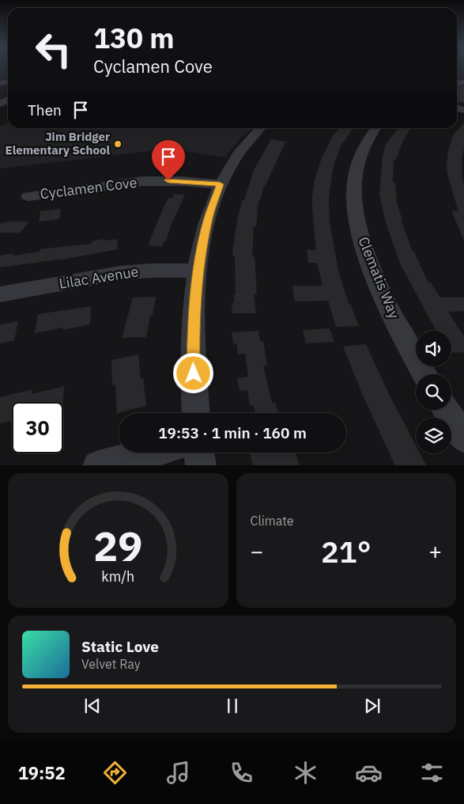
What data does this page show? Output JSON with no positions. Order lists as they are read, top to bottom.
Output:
{
  "streets": {
    "street": ["Cyclamen Cove", "Lilac Avenue", "Clematis Way"]
  },
  "places": ["Jim Bridger Elementary School"],
  "page": {
    "turn": ["130 m", "Cyclamen Cove"],
    "then": "Then",
    "limit": "30",
    "trip": "19:53 · 1 min · 160 m",
    "tile": "Climate",
    "heat": ["−", "21°", "+"],
    "song": ["Static Love", "Velvet Ray"],
    "tabs": "19:52",
    "gauge": ["29", "km/h"]
  }
}
